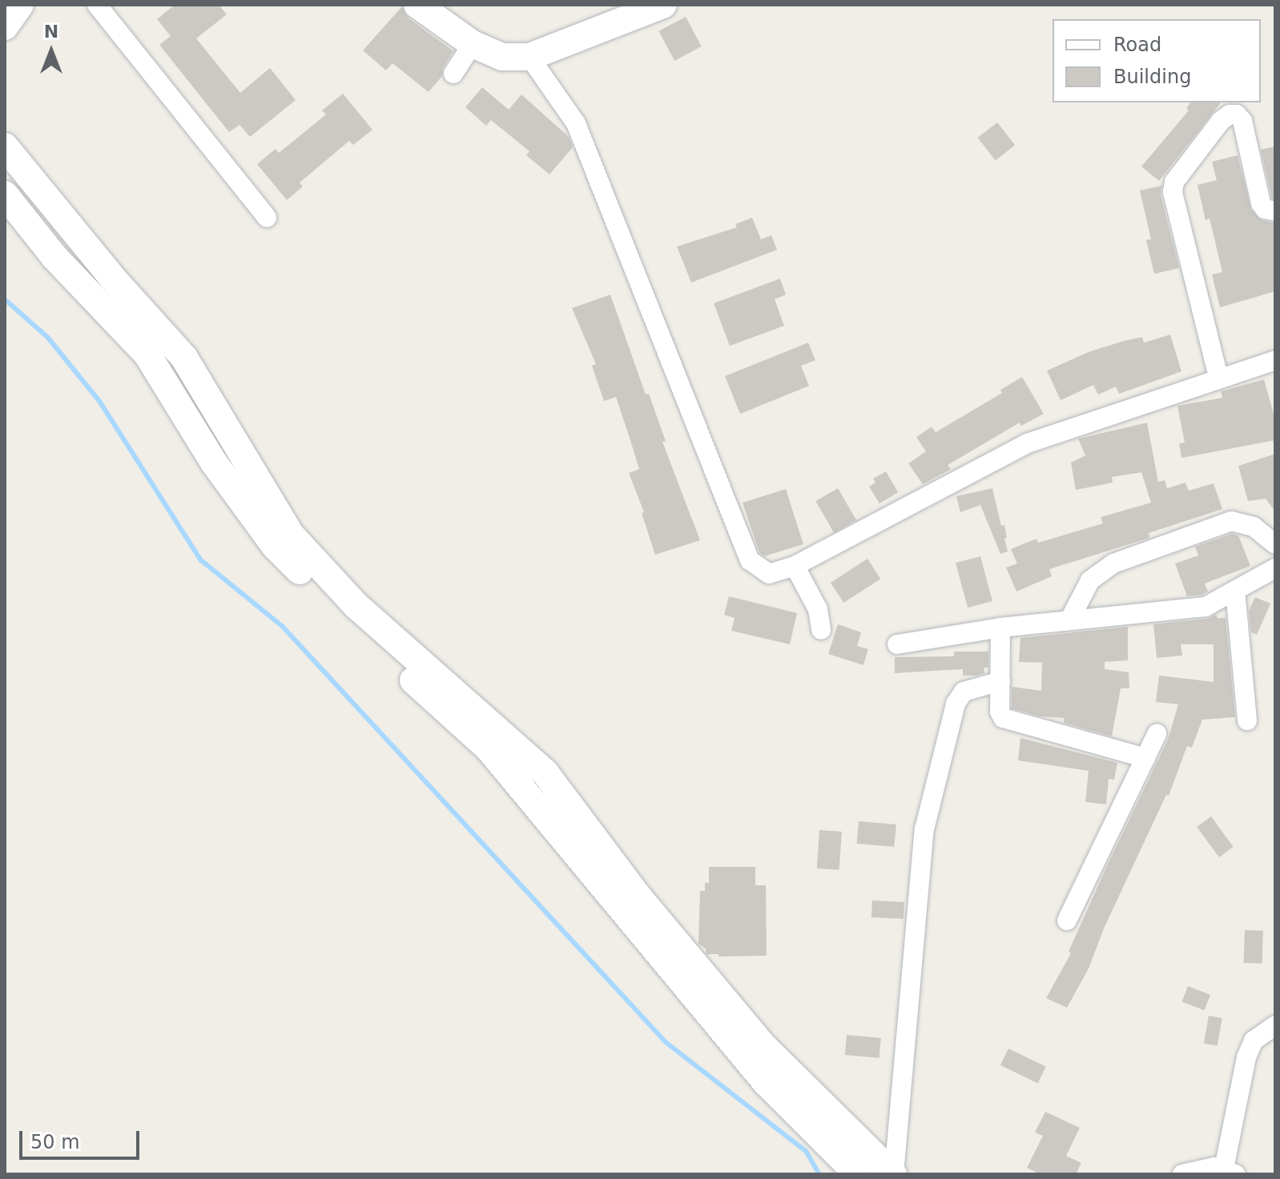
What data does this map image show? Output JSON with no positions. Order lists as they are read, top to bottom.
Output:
{
  "legend": ["Road", "Building"],
  "scale_bar": "50 m",
  "north": "top"
}
